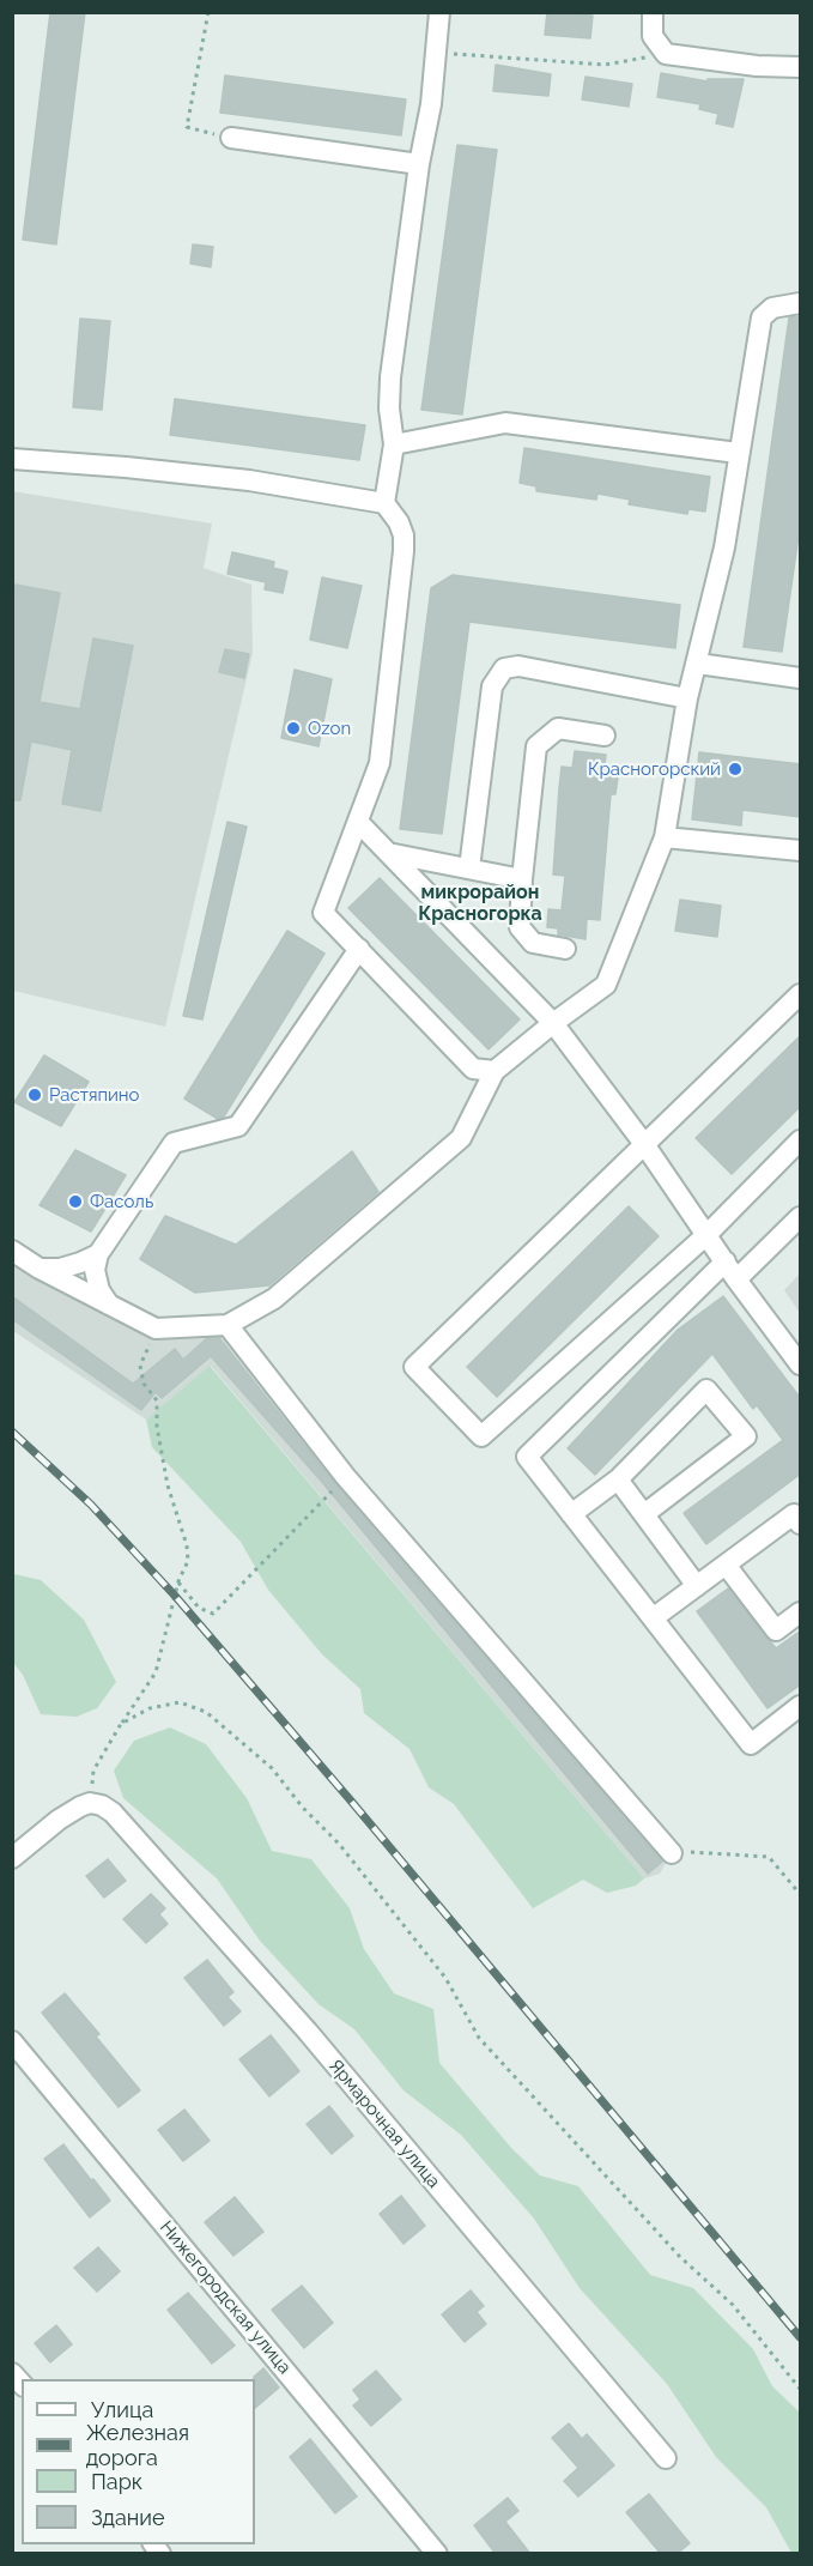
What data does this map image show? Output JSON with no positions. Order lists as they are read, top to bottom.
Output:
{
  "streets": {
    "street": ["Ярмарочная улица", "Нижегородская улица"]
  },
  "districts": ["микрорайон Красногорка"],
  "places": [
    "Ozon",
    "Красногорский",
    "Растяпино",
    "Фасоль"
  ],
  "legend": [
    "Улица",
    "Железная дорога",
    "Парк",
    "Здание"
  ]
}
